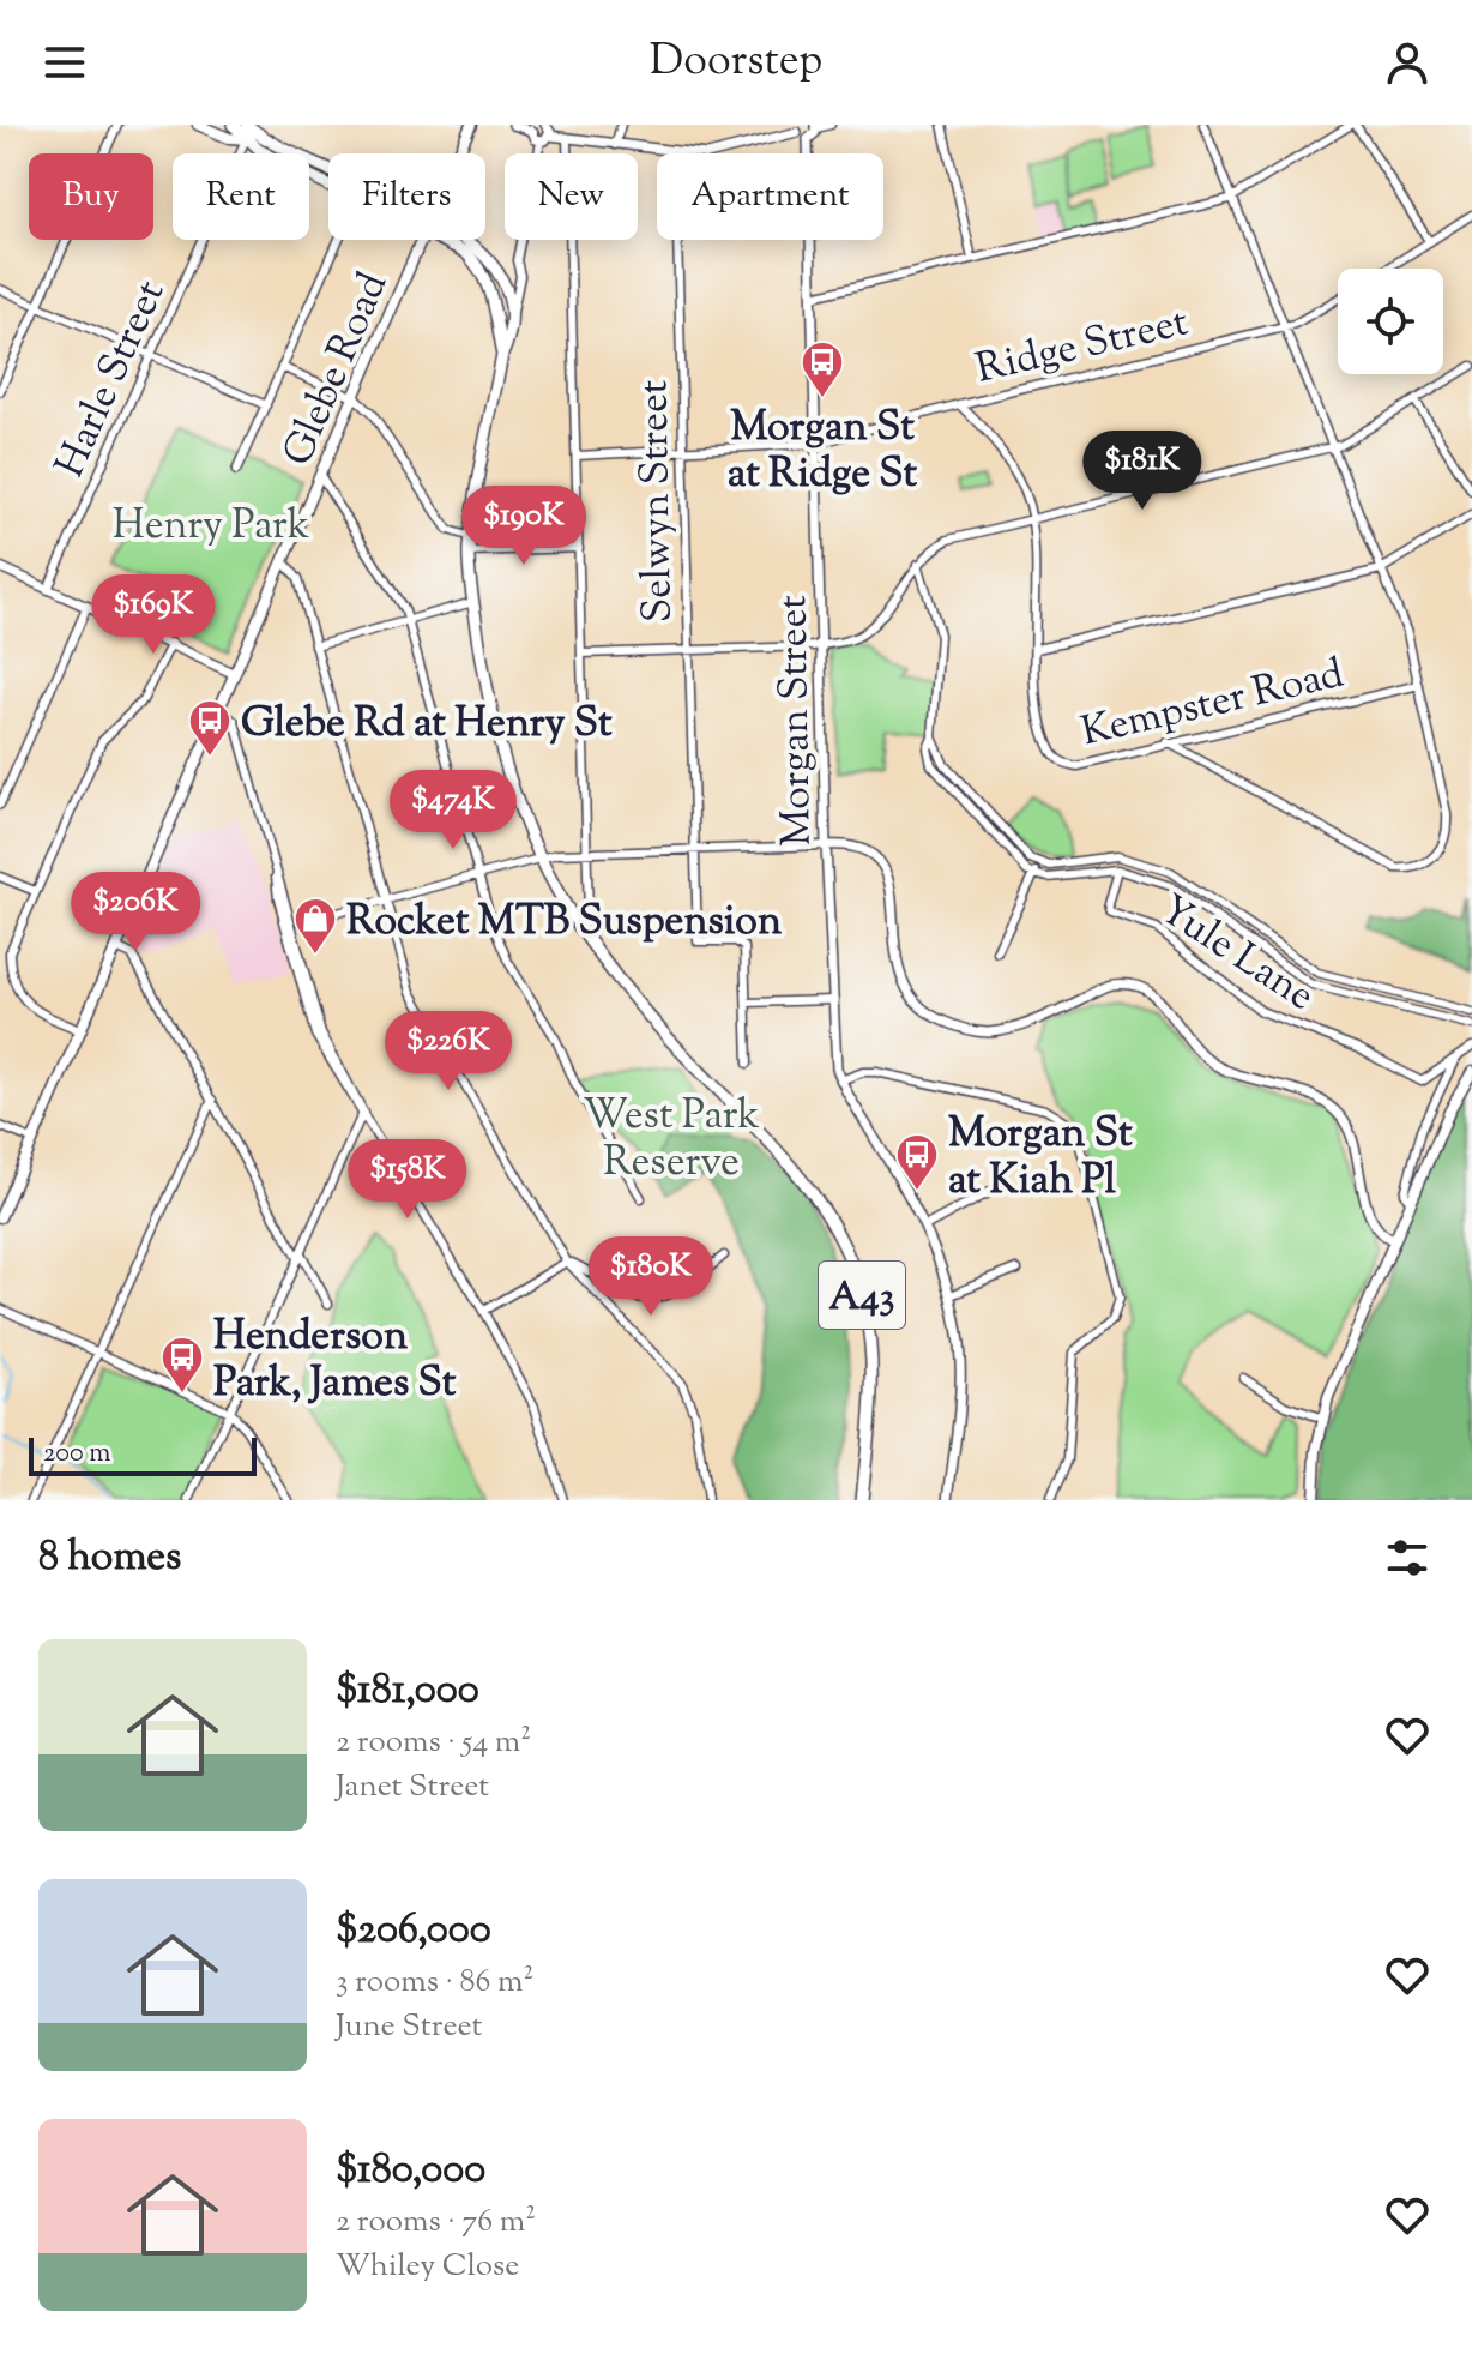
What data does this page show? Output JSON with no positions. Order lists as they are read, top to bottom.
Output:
{
  "streets": {
    "highway": ["A43"],
    "main road": ["Glebe Road"],
    "street": [
      "Ridge Street",
      "Harle Street",
      "Selwyn Street",
      "Kempster Road",
      "Morgan Street",
      "Yule Lane"
    ]
  },
  "crossings": [
    ["Ridge Street", "Selwyn Street"],
    ["Ridge Street", "Kempster Road"],
    ["Ridge Street", "Morgan Street"],
    ["Harle Street", "A43"]
  ],
  "parks": ["Henry Park", "West Park Reserve"],
  "places": {
    "bus stop": [
      "Morgan St at Ridge St",
      "Glebe Rd at Henry St",
      "Morgan St at Kiah Pl",
      "Henderson Park, James St"
    ],
    "shop": ["Rocket MTB Suspension"]
  },
  "scale_bar": "200 m",
  "page": {
    "header": "Doorstep",
    "chip": [
      "Buy",
      "Rent",
      "Filters",
      "New",
      "Apartment"
    ],
    "price": [
      "$181K",
      "$190K",
      "$169K",
      "$474K",
      "$206K",
      "$226K",
      "$158K",
      "$180K"
    ],
    "scale": "200 m",
    "heading": "8 homes",
    "list": [
      {
        "name": "$181,000",
        "note": "2 rooms · 54 m² · Janet Street"
      },
      {
        "name": "$206,000",
        "note": "3 rooms · 86 m² · June Street"
      },
      {
        "name": "$180,000",
        "note": "2 rooms · 76 m² · Whiley Close"
      }
    ]
  }
}
